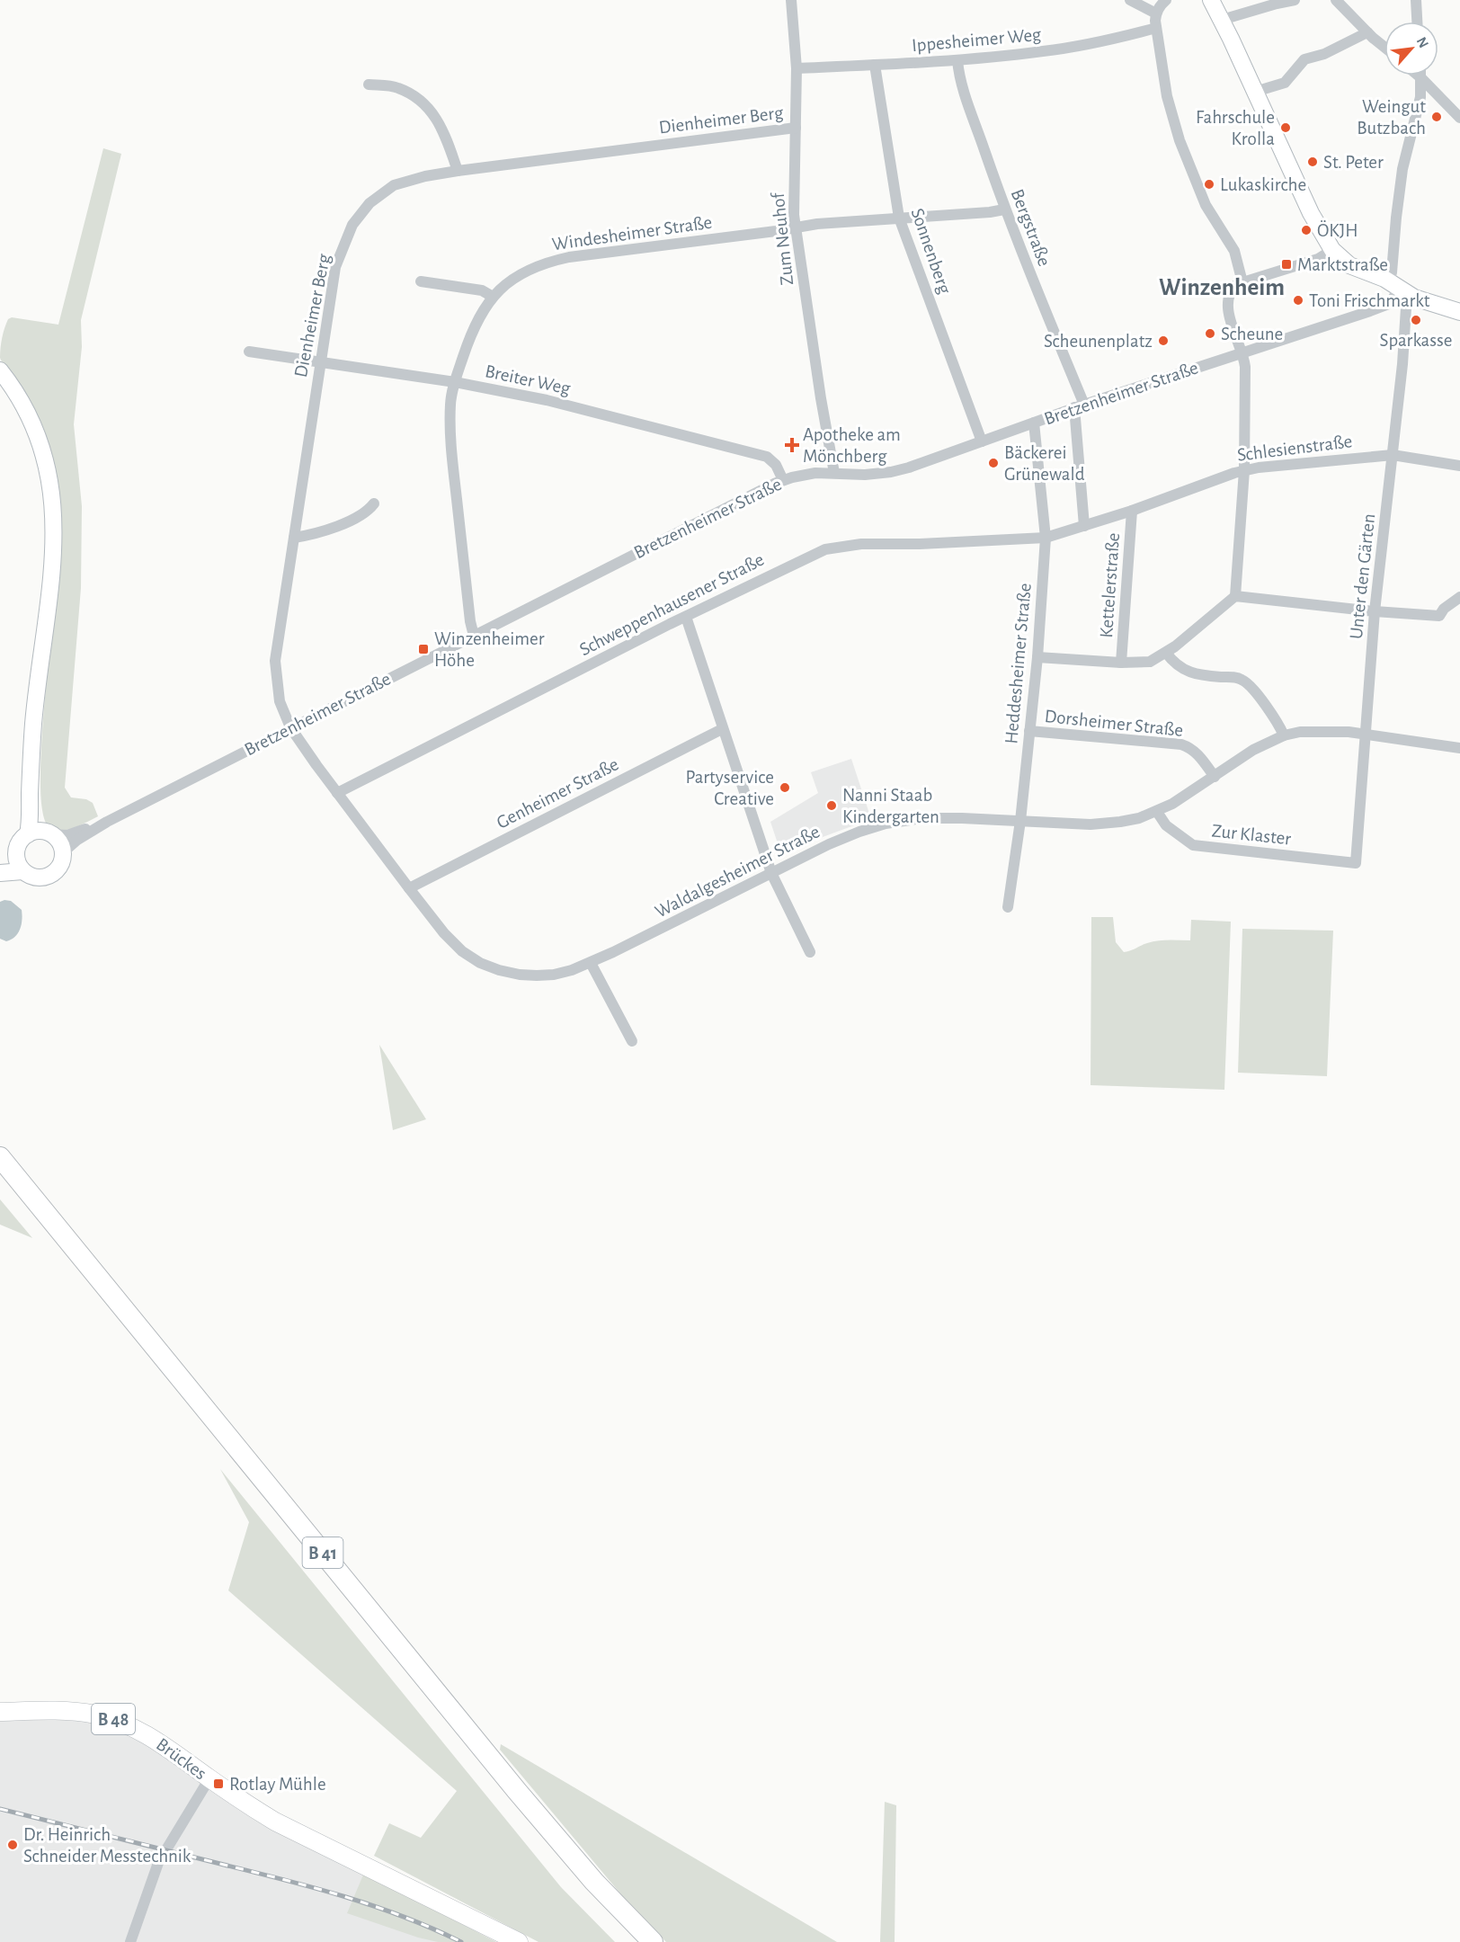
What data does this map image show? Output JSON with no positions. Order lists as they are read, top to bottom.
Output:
{
  "streets": {
    "highway": ["B 41"],
    "main road": ["B 48", "Brückes"],
    "street": [
      "Ippesheimer Weg",
      "Dienheimer Berg",
      "Bergstraße",
      "Windesheimer Straße",
      "Zum Neuhof",
      "Sonnenberg",
      "Breiter Weg",
      "Bretzenheimer Straße",
      "Schlesienstraße",
      "Unter den Gärten",
      "Kettelerstraße",
      "Schweppenhausener Straße",
      "Heddesheimer Straße",
      "Dorsheimer Straße",
      "Genheimer Straße",
      "Zur Klaster",
      "Waldalgesheimer Straße"
    ]
  },
  "crossings": [
    ["Ippesheimer Weg", "Bergstraße"],
    ["Ippesheimer Weg", "Zum Neuhof"],
    ["Ippesheimer Weg", "Sonnenberg"],
    ["Dienheimer Berg", "Zum Neuhof"],
    ["Dienheimer Berg", "Breiter Weg"],
    ["Dienheimer Berg", "Bretzenheimer Straße"],
    ["Dienheimer Berg", "Waldalgesheimer Straße"],
    ["Bergstraße", "Windesheimer Straße"],
    ["Bergstraße", "Bretzenheimer Straße"],
    ["Bergstraße", "Schlesienstraße"],
    ["Windesheimer Straße", "Zum Neuhof"],
    ["Windesheimer Straße", "Sonnenberg"],
    ["Windesheimer Straße", "Breiter Weg"],
    ["Windesheimer Straße", "Bretzenheimer Straße"],
    ["Zum Neuhof", "Bretzenheimer Straße"],
    ["Sonnenberg", "Bretzenheimer Straße"],
    ["Breiter Weg", "Bretzenheimer Straße"],
    ["Bretzenheimer Straße", "Unter den Gärten"],
    ["Bretzenheimer Straße", "Heddesheimer Straße"],
    ["Bretzenheimer Straße", "Waldalgesheimer Straße"],
    ["Schlesienstraße", "Unter den Gärten"],
    ["Schlesienstraße", "Kettelerstraße"],
    ["Schlesienstraße", "Schweppenhausener Straße"],
    ["Schlesienstraße", "Heddesheimer Straße"],
    ["Unter den Gärten", "Zur Klaster"],
    ["Unter den Gärten", "Waldalgesheimer Straße"],
    ["Schweppenhausener Straße", "Heddesheimer Straße"],
    ["Schweppenhausener Straße", "Waldalgesheimer Straße"],
    ["Heddesheimer Straße", "Dorsheimer Straße"],
    ["Heddesheimer Straße", "Waldalgesheimer Straße"],
    ["Dorsheimer Straße", "Waldalgesheimer Straße"],
    ["Genheimer Straße", "Waldalgesheimer Straße"],
    ["Zur Klaster", "Waldalgesheimer Straße"]
  ],
  "districts": ["Winzenheim"],
  "places": {
    "other": [
      "Weingut Butzbach",
      "Fahrschule Krolla",
      "St. Peter",
      "Lukaskirche",
      "ÖKJH",
      "Toni Frischmarkt",
      "Sparkasse",
      "Scheune",
      "Scheunenplatz",
      "Bäckerei Grünewald",
      "Partyservice Creative",
      "Nanni Staab Kindergarten",
      "Dr. Heinrich Schneider Messtechnik"
    ],
    "transit": ["Marktstraße", "Winzenheimer Höhe", "Rotlay Mühle"],
    "health": ["Apotheke am Mönchberg"]
  },
  "north": "top right"
}
